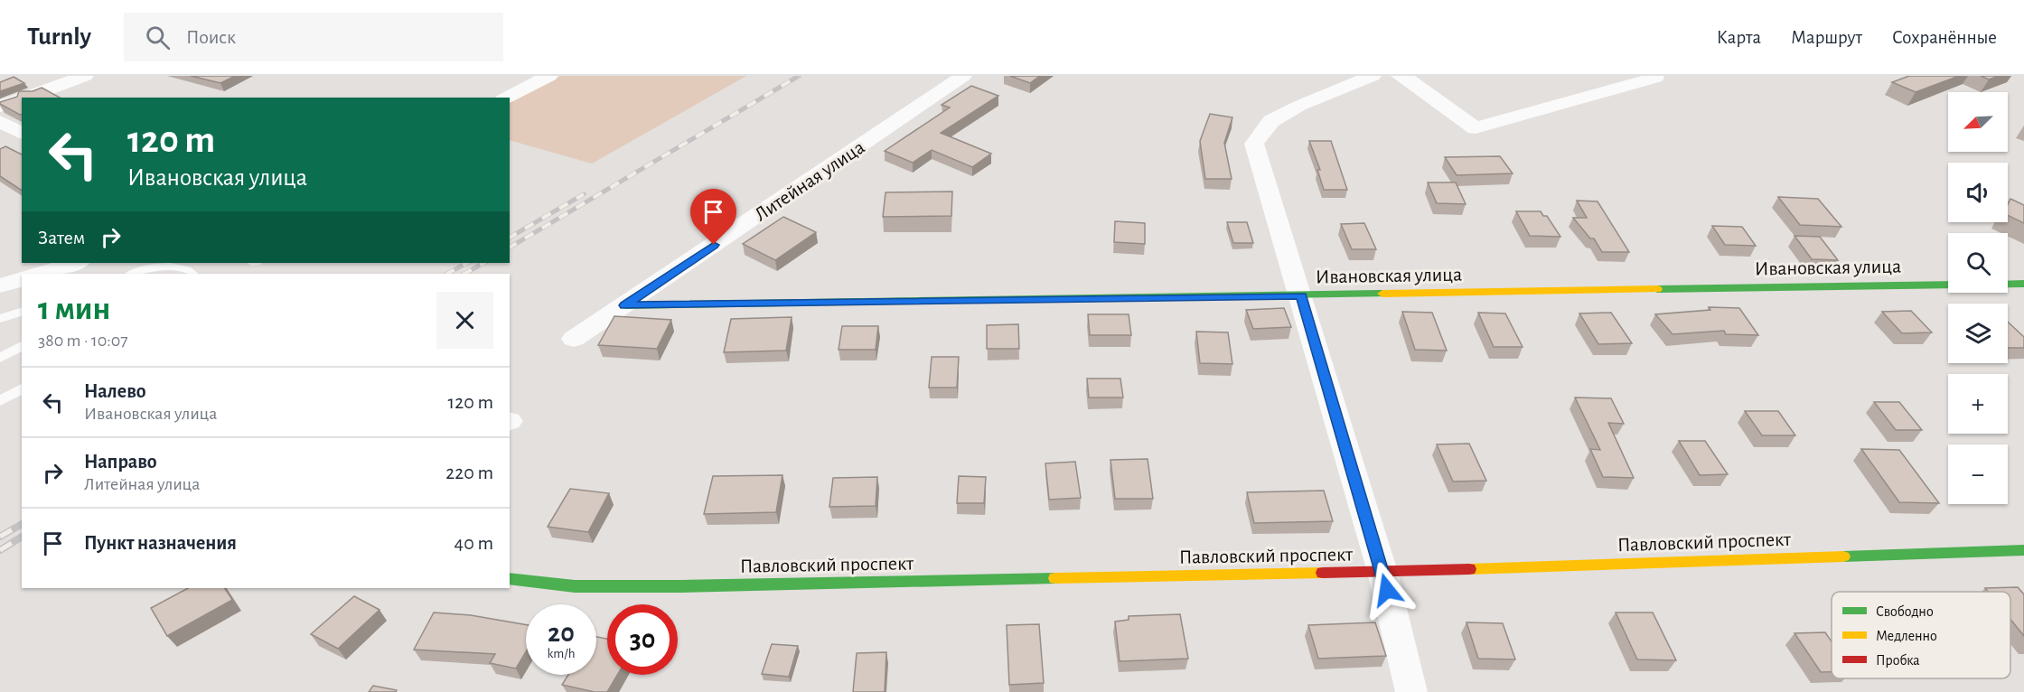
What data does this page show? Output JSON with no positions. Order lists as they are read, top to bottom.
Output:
{
  "streets": {
    "street": ["Литейная улица", "Ивановская улица", "Павловский проспект"]
  },
  "crossings": [
    ["Литейная улица", "Ивановская улица"]
  ],
  "legend": ["Свободно", "Медленно", "Пробка"],
  "north": "bottom left",
  "page": {
    "header": "Turnly",
    "search": "Поиск",
    "nav": ["Карта", "Маршрут", "Сохранённые"],
    "map_buttons": ["+", "−"],
    "turn": ["120 m", "Ивановская улица"],
    "then": "Затем",
    "heading": ["1 мин", "380 m · 10:07"],
    "list": [
      {
        "name": "Налево",
        "note": "Ивановская улица",
        "value": "120 m"
      },
      {
        "name": "Направо",
        "note": "Литейная улица",
        "value": "220 m"
      },
      {
        "name": "Пункт назначения",
        "value": "40 m"
      }
    ],
    "speed": "20 km/h",
    "limit": "30"
  }
}
